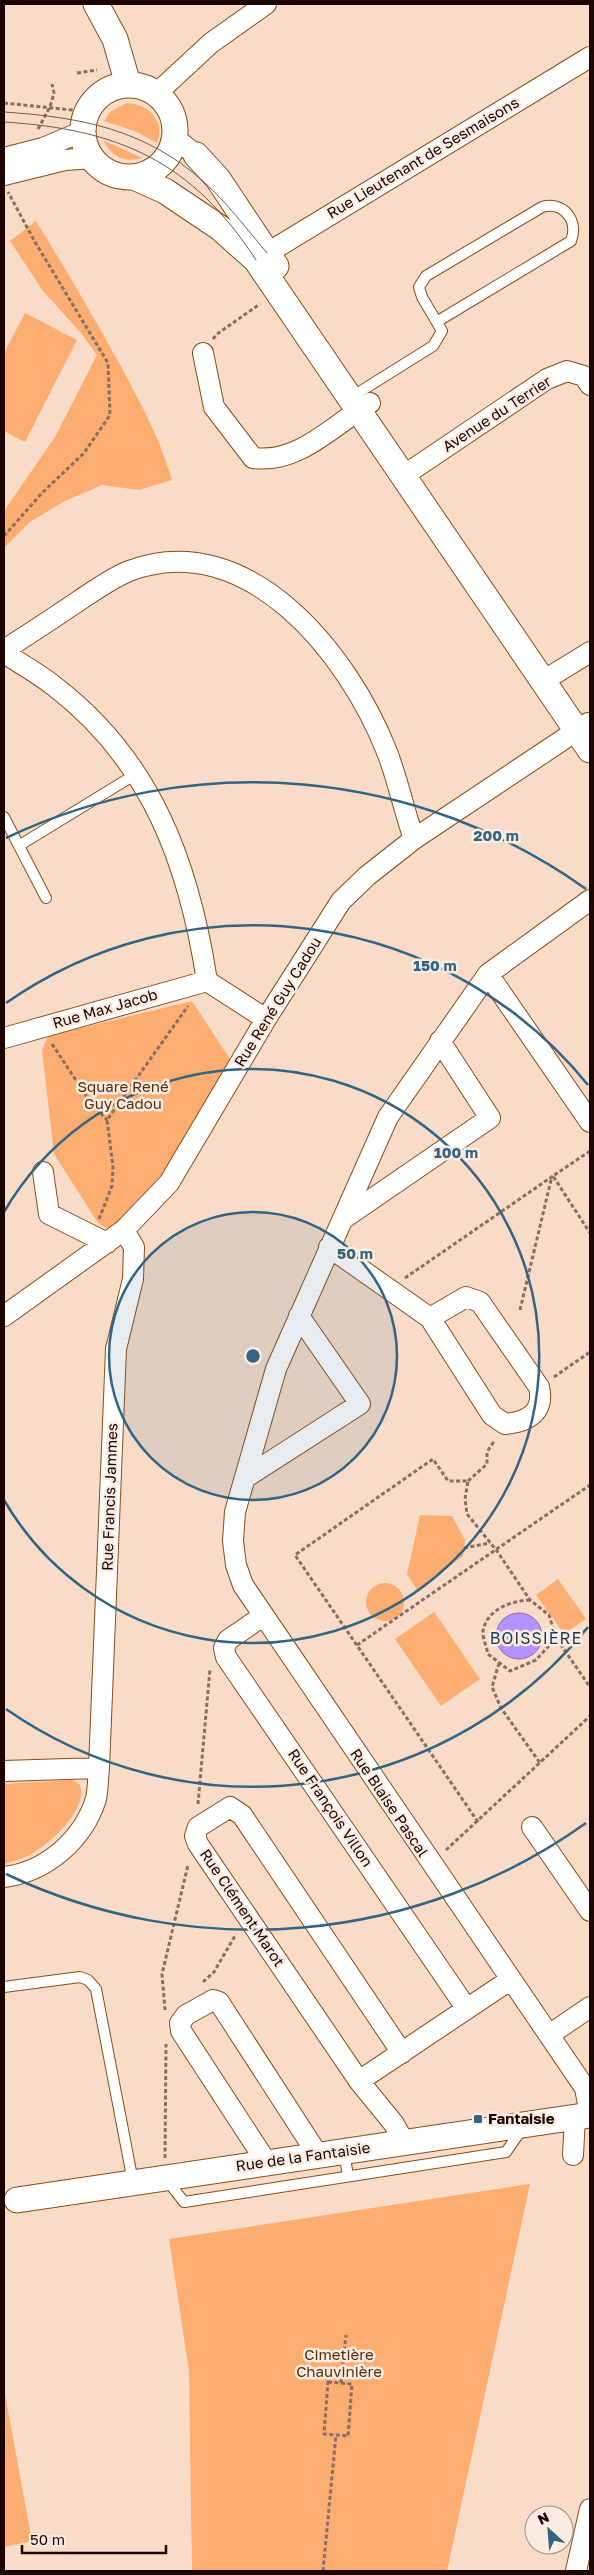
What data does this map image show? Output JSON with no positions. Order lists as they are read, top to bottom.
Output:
{
  "streets": {
    "street": [
      "Rue Lieutenant de Sesmaisons",
      "Avenue du Terrier",
      "Rue René Guy Cadou",
      "Rue Max Jacob",
      "Rue Francis Jammes",
      "Rue Blaise Pascal",
      "Rue François Villon",
      "Rue Clément Marot",
      "Rue de la Fantaisie"
    ]
  },
  "crossings": [
    ["Rue René Guy Cadou", "Rue Francis Jammes"],
    ["Rue Blaise Pascal", "Rue François Villon"],
    ["Rue Blaise Pascal", "Rue de la Fantaisie"],
    ["Rue Clément Marot", "Rue de la Fantaisie"]
  ],
  "districts": ["BOISSIÈRE"],
  "parks": ["Square René Guy Cadou", "Cimetière Chauvinière"],
  "places": {
    "transit": ["Fantaisie"]
  },
  "scale_bar": "50 m",
  "north": "top left",
  "rings": [
    "200 m",
    "150 m",
    "100 m",
    "50 m"
  ]
}
